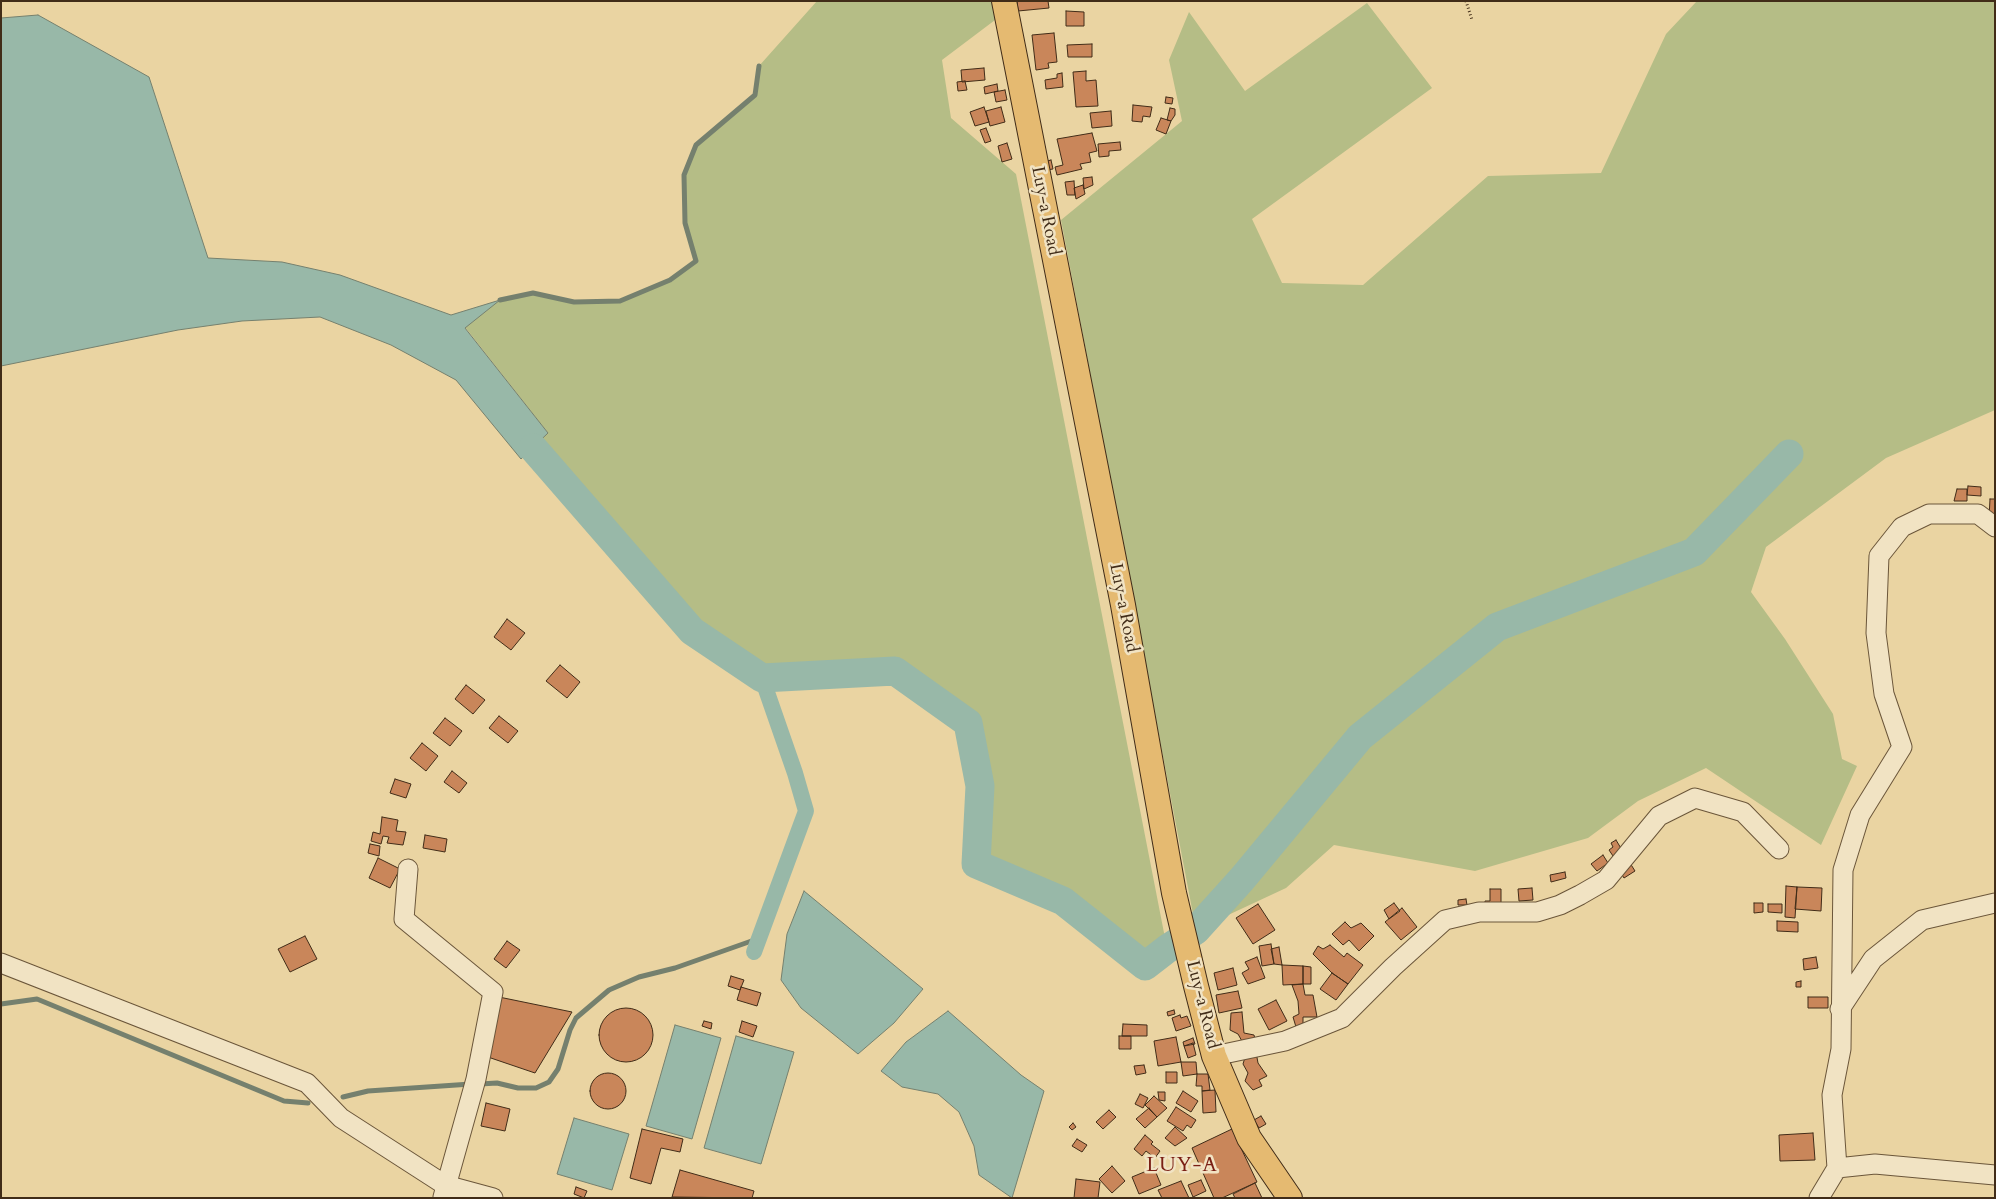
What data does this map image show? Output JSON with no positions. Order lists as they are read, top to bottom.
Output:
{
  "streets": {
    "main road": ["Luy-a Road"]
  },
  "districts": ["LUY-A"]
}
